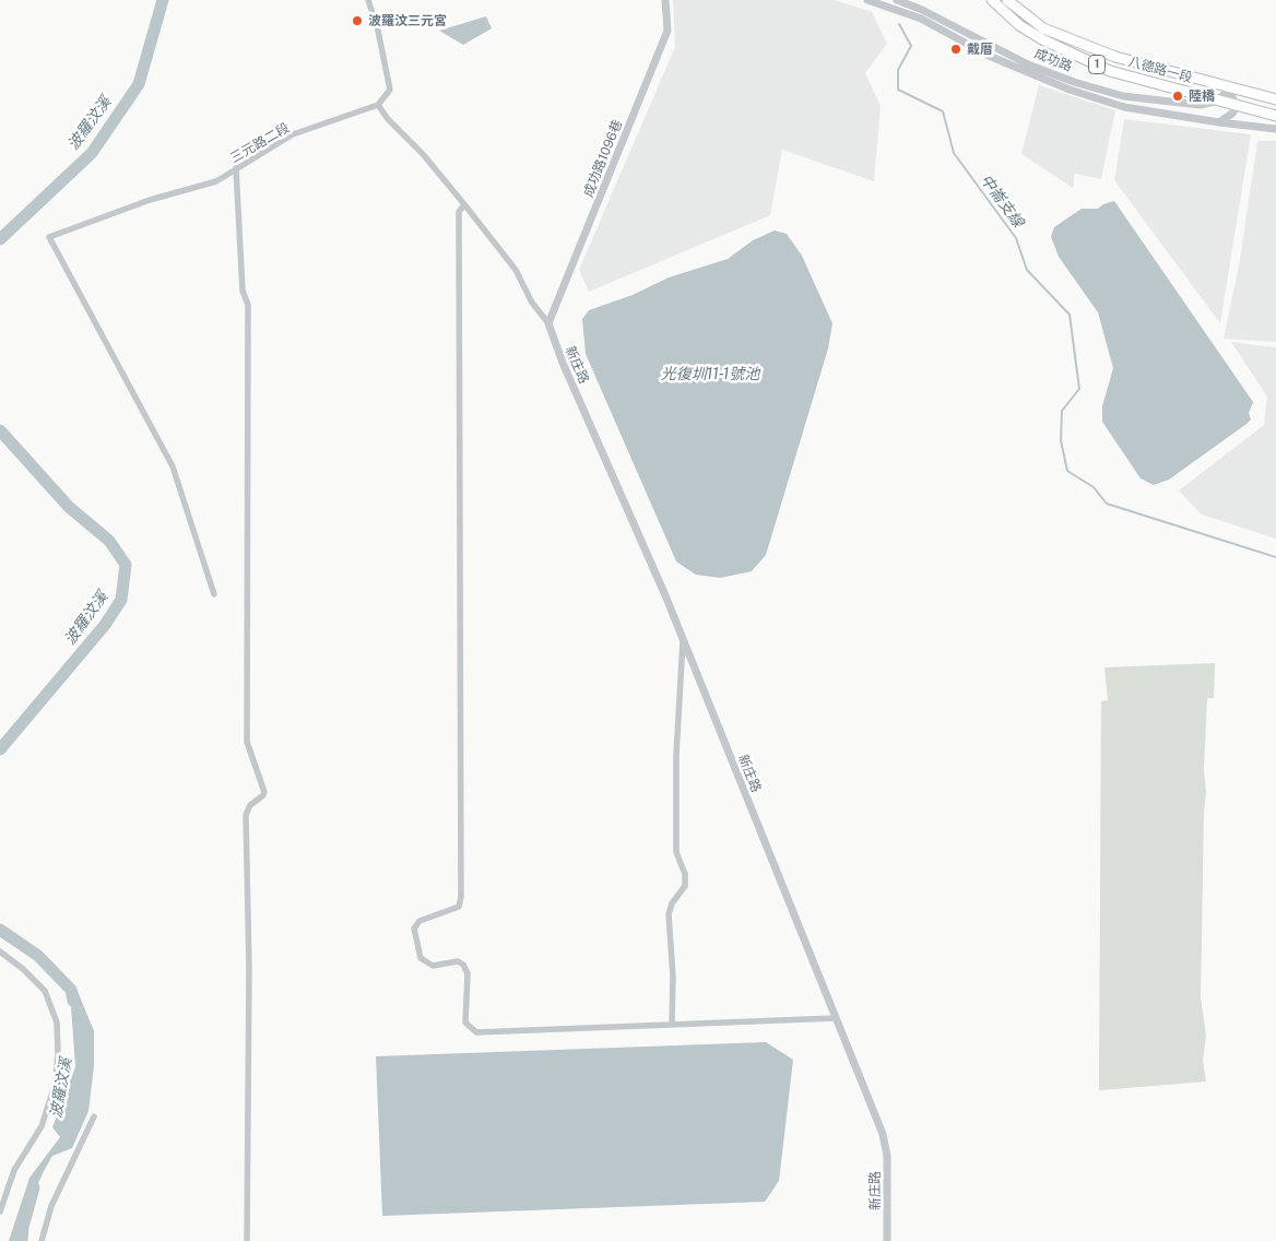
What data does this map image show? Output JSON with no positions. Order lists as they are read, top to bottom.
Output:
{
  "streets": {
    "main road": ["1", "八德路一段"],
    "street": [
      "成功路",
      "三元路二段",
      "成功路1096巷",
      "新庄路"
    ]
  },
  "crossings": [
    ["成功路", "1"],
    ["成功路", "八德路一段"],
    ["1", "八德路一段"],
    ["成功路1096巷", "新庄路"]
  ],
  "water": ["波羅汶溪", "中崙支線", "光復圳11-1號池"],
  "places": ["波羅汶三元宮", "戴厝", "陸橋"]
}
